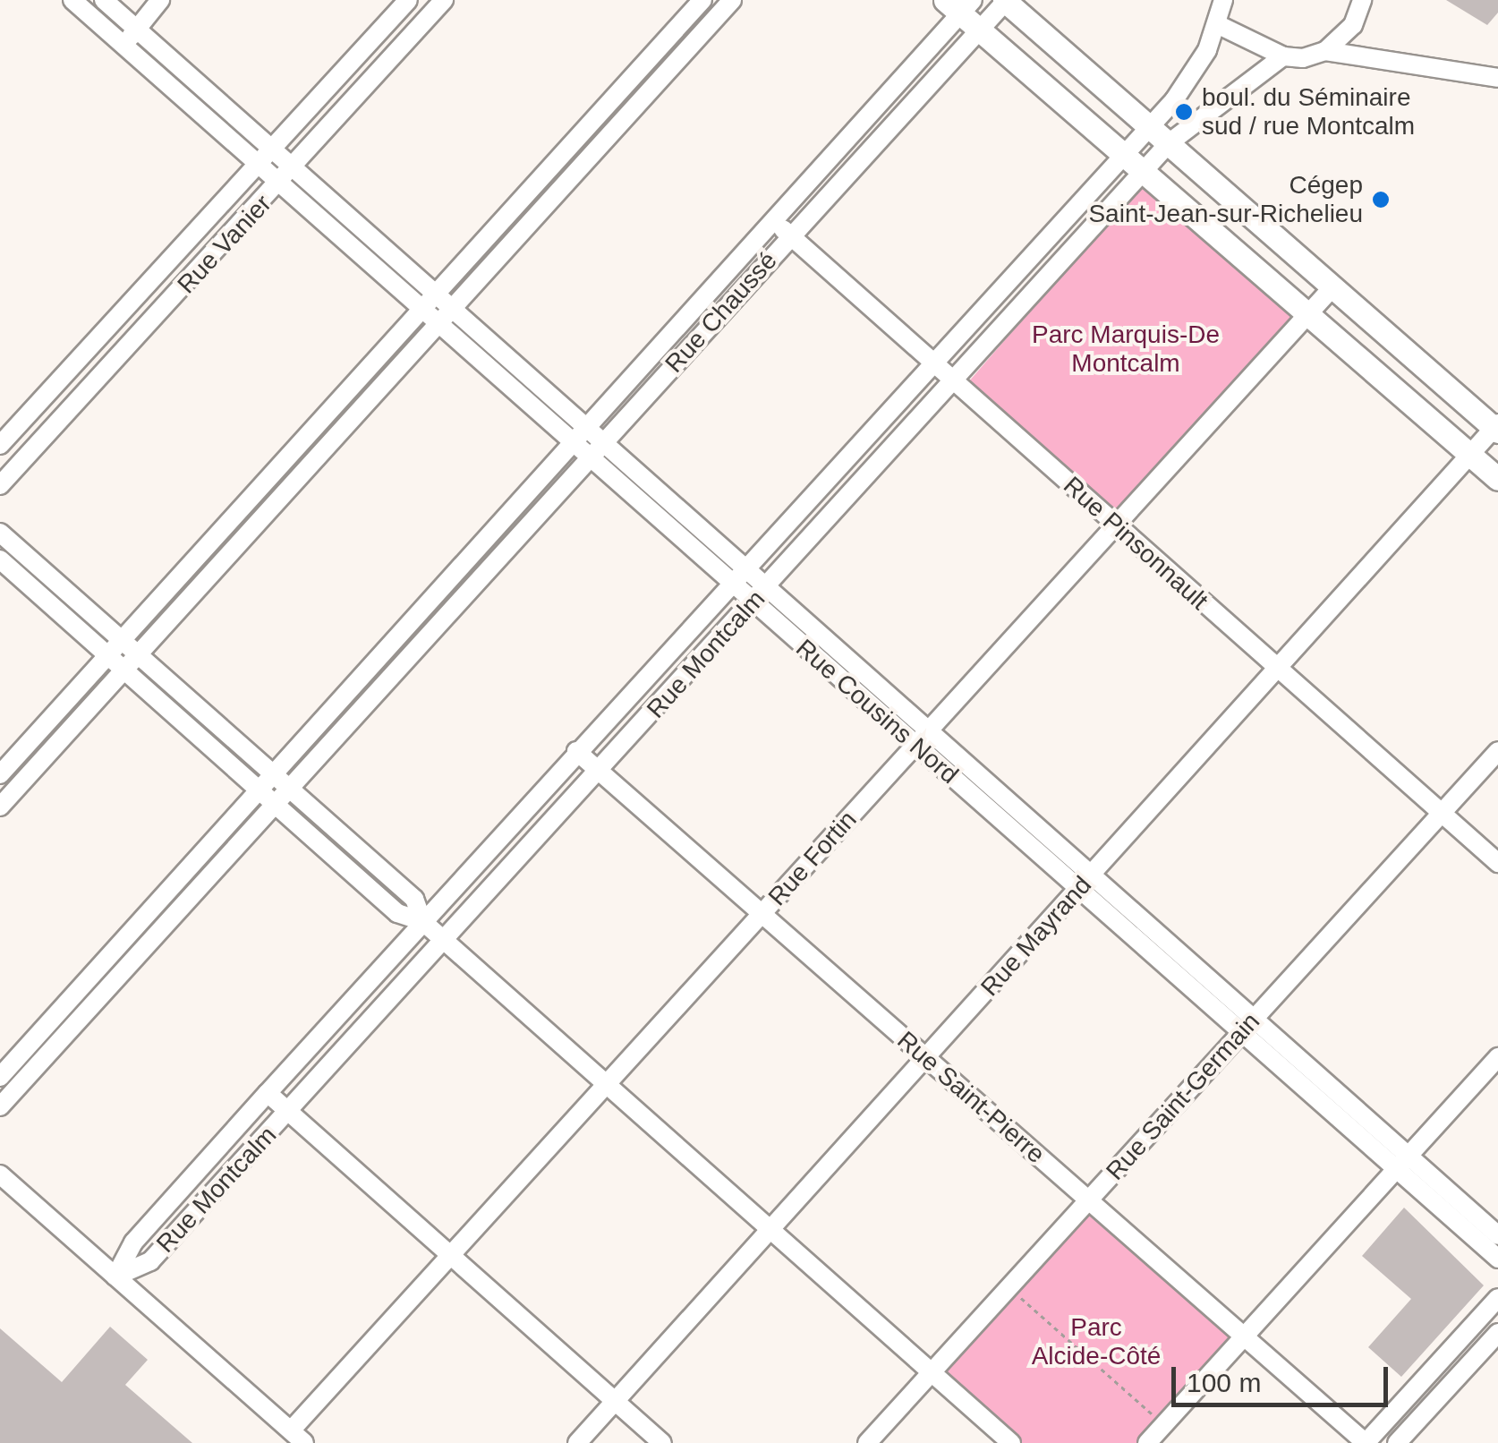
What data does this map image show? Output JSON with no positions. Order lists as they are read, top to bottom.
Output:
{
  "streets": {
    "street": [
      "Rue Vanier",
      "Rue Chaussé",
      "Rue Pinsonnault",
      "Rue Montcalm",
      "Rue Cousins Nord",
      "Rue Fortin",
      "Rue Mayrand",
      "Rue Saint-Germain",
      "Rue Saint-Pierre"
    ]
  },
  "crossings": [
    ["Rue Vanier", "Rue Cousins Nord"],
    ["Rue Chaussé", "Rue Pinsonnault"],
    ["Rue Chaussé", "Rue Cousins Nord"],
    ["Rue Pinsonnault", "Rue Montcalm"],
    ["Rue Pinsonnault", "Rue Fortin"],
    ["Rue Pinsonnault", "Rue Mayrand"],
    ["Rue Pinsonnault", "Rue Saint-Germain"],
    ["Rue Montcalm", "Rue Cousins Nord"],
    ["Rue Montcalm", "Rue Saint-Pierre"],
    ["Rue Cousins Nord", "Rue Fortin"],
    ["Rue Cousins Nord", "Rue Mayrand"],
    ["Rue Cousins Nord", "Rue Saint-Germain"],
    ["Rue Fortin", "Rue Saint-Pierre"],
    ["Rue Mayrand", "Rue Saint-Pierre"],
    ["Rue Saint-Germain", "Rue Saint-Pierre"]
  ],
  "parks": ["Parc Marquis-De Montcalm", "Parc Alcide-Côté"],
  "places": ["boul. du Séminaire sud / rue Montcalm", "Cégep Saint-Jean-sur-Richelieu"],
  "scale_bar": "100 m"
}
